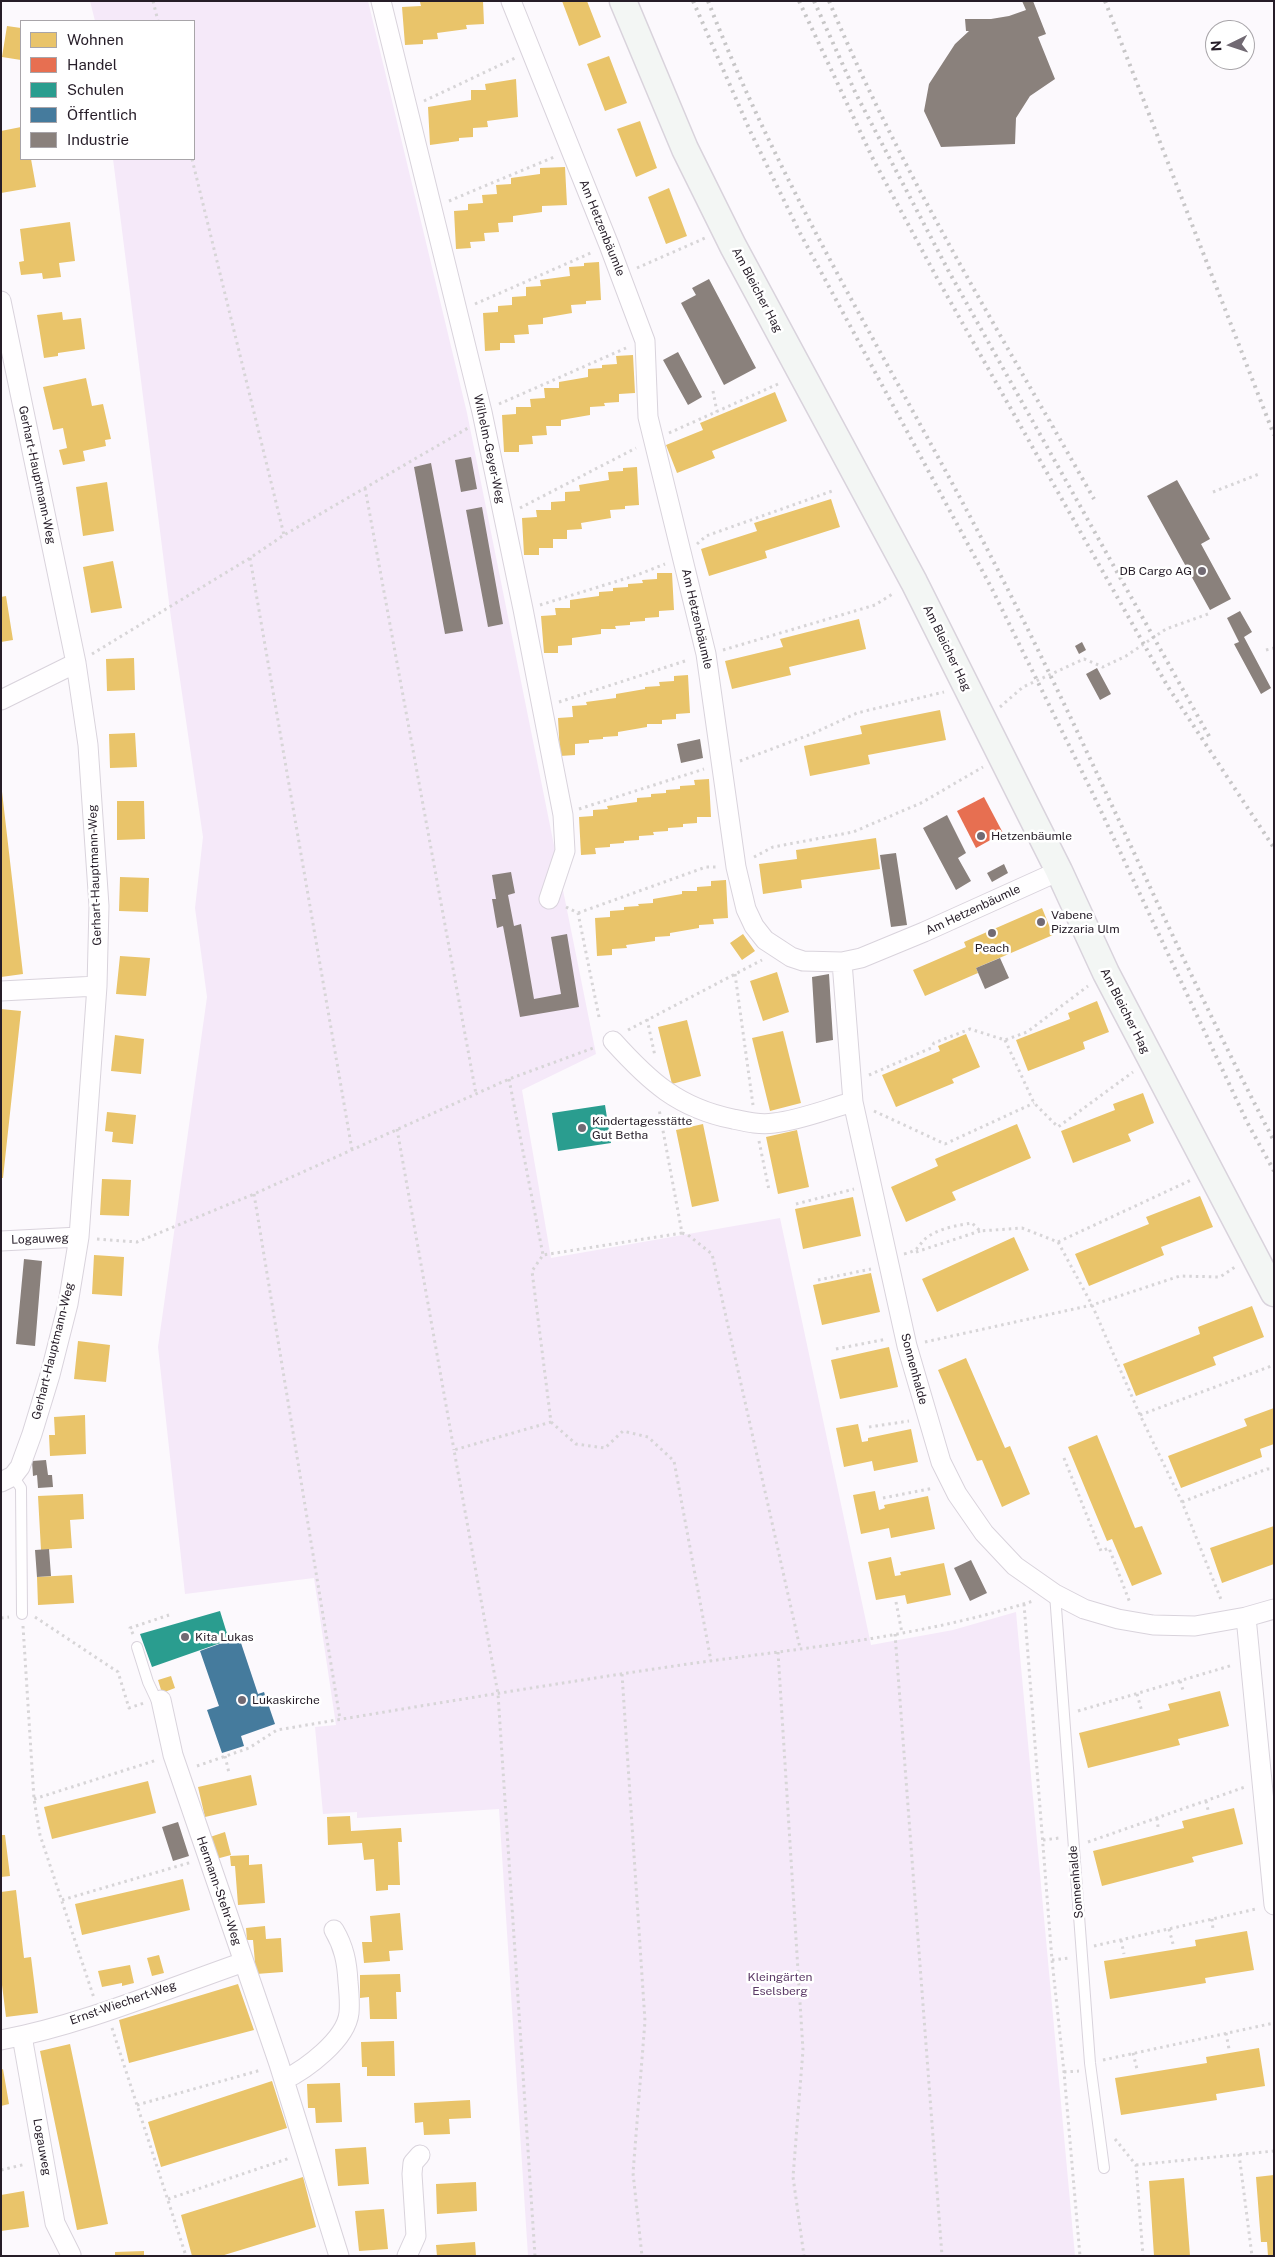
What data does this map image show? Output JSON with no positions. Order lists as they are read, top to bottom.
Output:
{
  "streets": {
    "street": [
      "Am Hetzenbäumle",
      "Am Bleicher Hag",
      "Wilhelm-Geyer-Weg",
      "Gerhart-Hauptmann-Weg",
      "Logauweg",
      "Sonnenhalde",
      "Hermann-Stehr-Weg",
      "Ernst-Wiechert-Weg"
    ]
  },
  "crossings": [
    ["Am Hetzenbäumle", "Am Bleicher Hag"],
    ["Am Hetzenbäumle", "Sonnenhalde"],
    ["Gerhart-Hauptmann-Weg", "Logauweg"],
    ["Logauweg", "Ernst-Wiechert-Weg"],
    ["Hermann-Stehr-Weg", "Ernst-Wiechert-Weg"]
  ],
  "parks": ["Kleingärten Eselsberg"],
  "places": [
    "DB Cargo AG",
    "Hetzenbäumle",
    "Vabene Pizzaria Ulm",
    "Peach",
    "Kindertagesstätte Gut Betha",
    "Kita Lukas",
    "Lukaskirche"
  ],
  "legend": [
    "Wohnen",
    "Handel",
    "Schulen",
    "Öffentlich",
    "Industrie"
  ],
  "north": "left"
}
